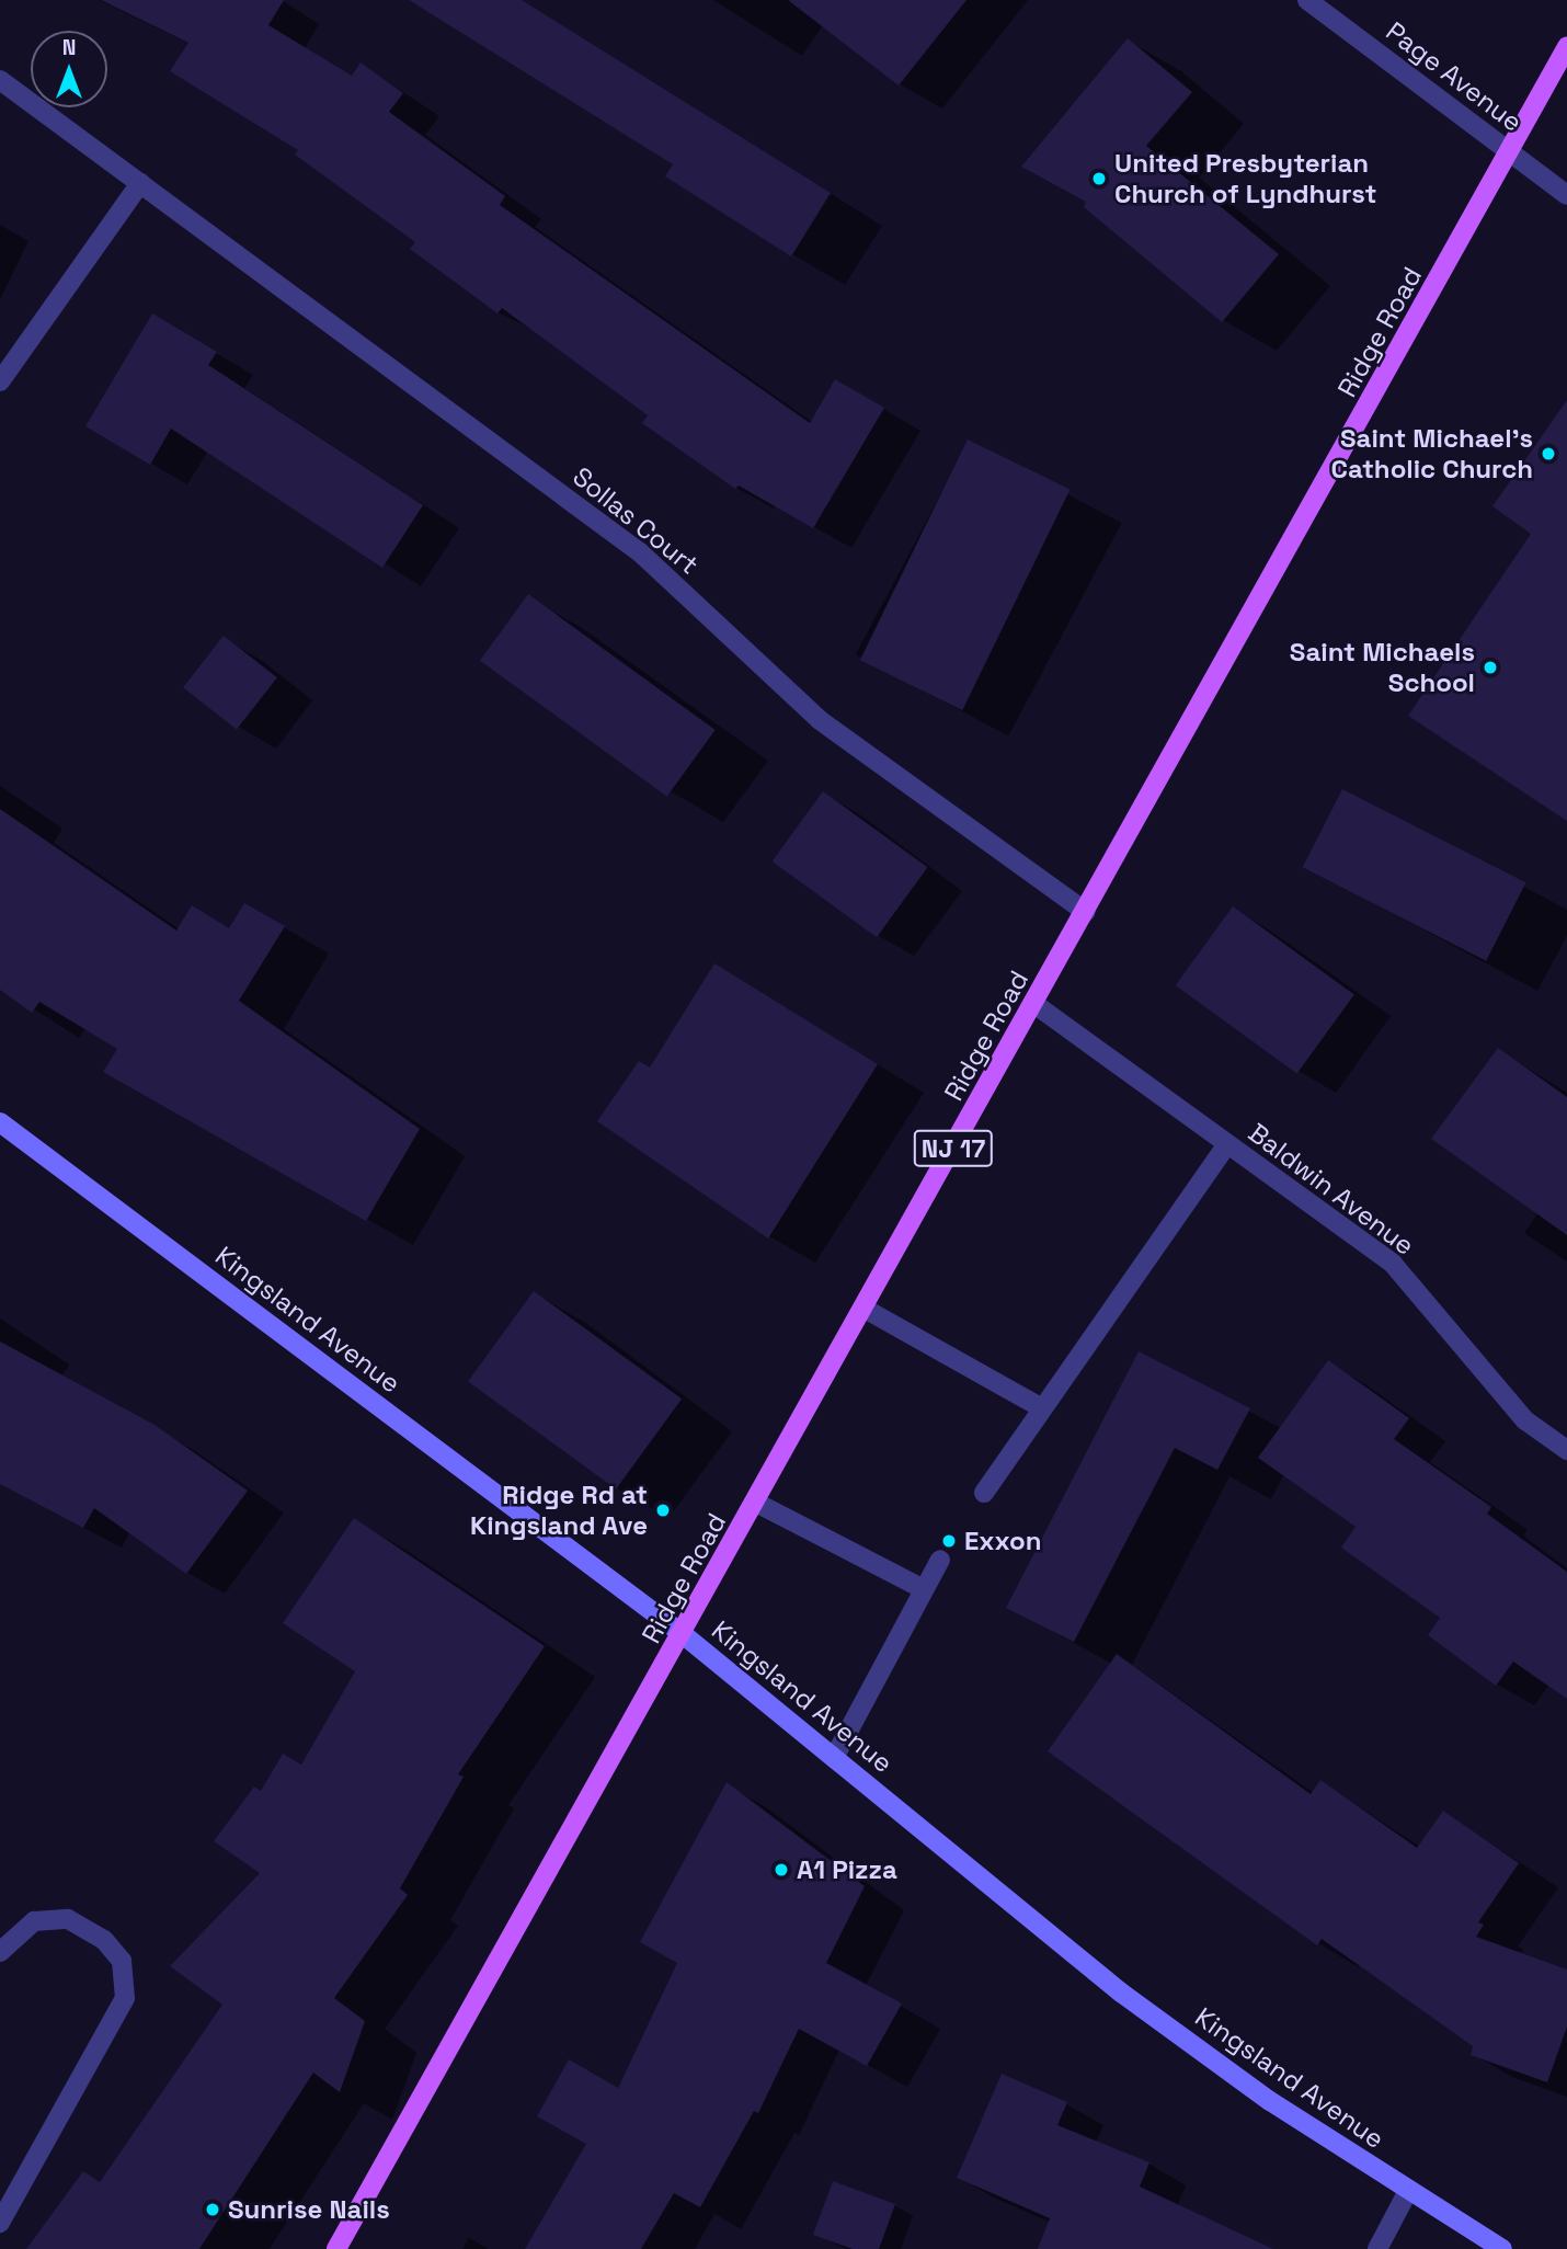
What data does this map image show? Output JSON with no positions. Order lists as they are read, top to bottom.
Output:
{
  "streets": {
    "main road": ["Ridge Road", "NJ 17"],
    "street": [
      "Page Avenue",
      "Sollas Court",
      "Baldwin Avenue",
      "Kingsland Avenue"
    ]
  },
  "crossings": [
    ["Page Avenue", "Ridge Road"],
    ["Ridge Road", "Sollas Court"],
    ["Ridge Road", "Baldwin Avenue"],
    ["Ridge Road", "Kingsland Avenue"]
  ],
  "places": [
    "United Presbyterian Church of Lyndhurst",
    "Saint Michael's Catholic Church",
    "Saint Michaels School",
    "Ridge Rd at Kingsland Ave",
    "Exxon",
    "A1 Pizza",
    "Sunrise Nails"
  ],
  "north": "top"
}
